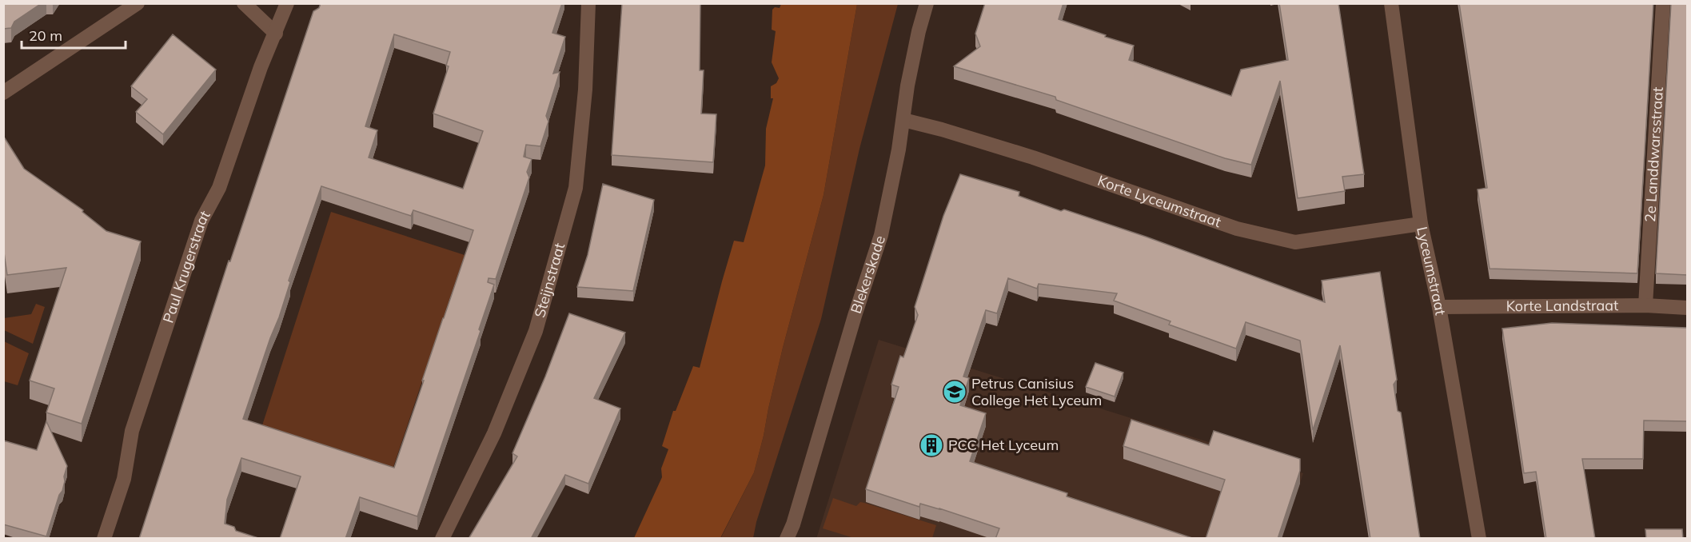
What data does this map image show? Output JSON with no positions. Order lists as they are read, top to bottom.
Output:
{
  "streets": {
    "street": [
      "2e Landdwarsstraat",
      "Korte Lyceumstraat",
      "Paul Krugerstraat",
      "Lyceumstraat",
      "Blekerskade",
      "Steijnstraat",
      "Korte Landstraat"
    ]
  },
  "crossings": [
    ["2e Landdwarsstraat", "Korte Landstraat"],
    ["Korte Lyceumstraat", "Lyceumstraat"],
    ["Korte Lyceumstraat", "Blekerskade"],
    ["Lyceumstraat", "Korte Landstraat"]
  ],
  "places": {
    "school or university": ["Petrus Canisius College Het Lyceum"],
    "building": ["PCC Het Lyceum"]
  },
  "scale_bar": "20 m"
}
